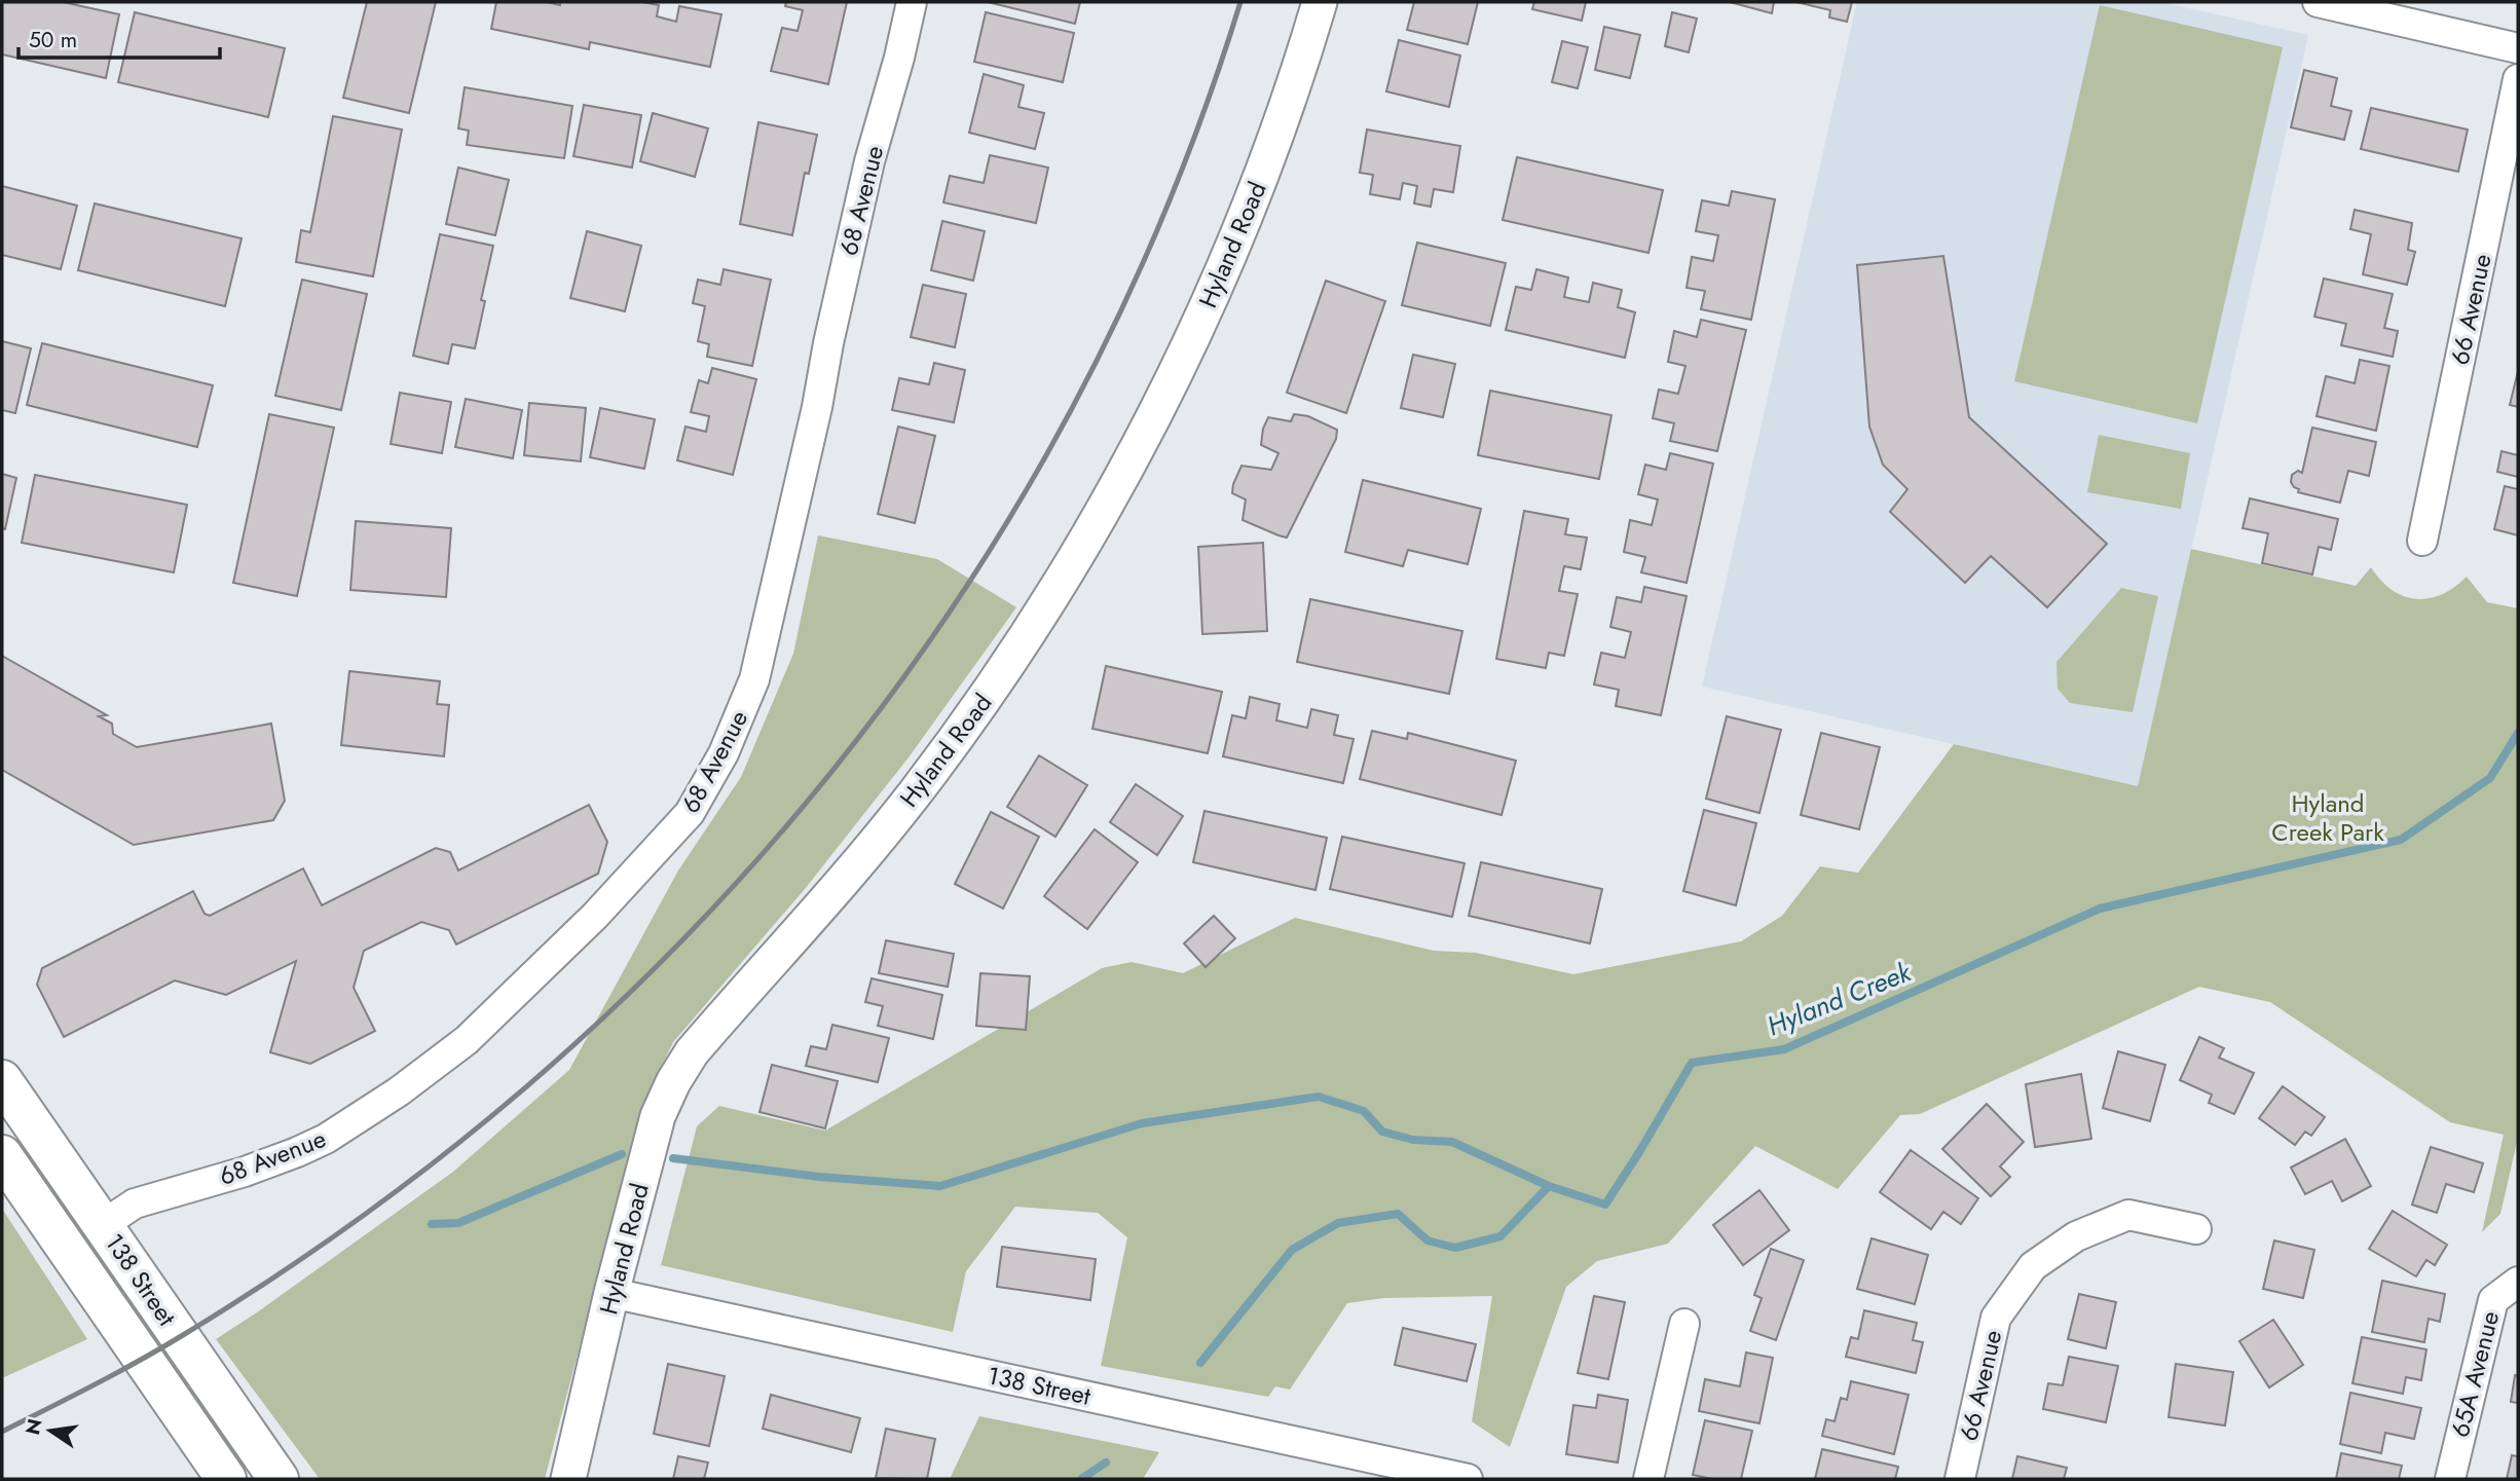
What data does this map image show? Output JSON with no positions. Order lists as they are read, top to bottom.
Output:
{
  "streets": {
    "main road": ["138 Street"],
    "street": [
      "68 Avenue",
      "Hyland Road",
      "66 Avenue",
      "65A Avenue"
    ]
  },
  "crossings": [
    ["68 Avenue", "138 Street"],
    ["Hyland Road", "138 Street"]
  ],
  "water": ["Hyland Creek"],
  "parks": ["Hyland Creek Park"],
  "scale_bar": "50 m",
  "north": "left"
}
